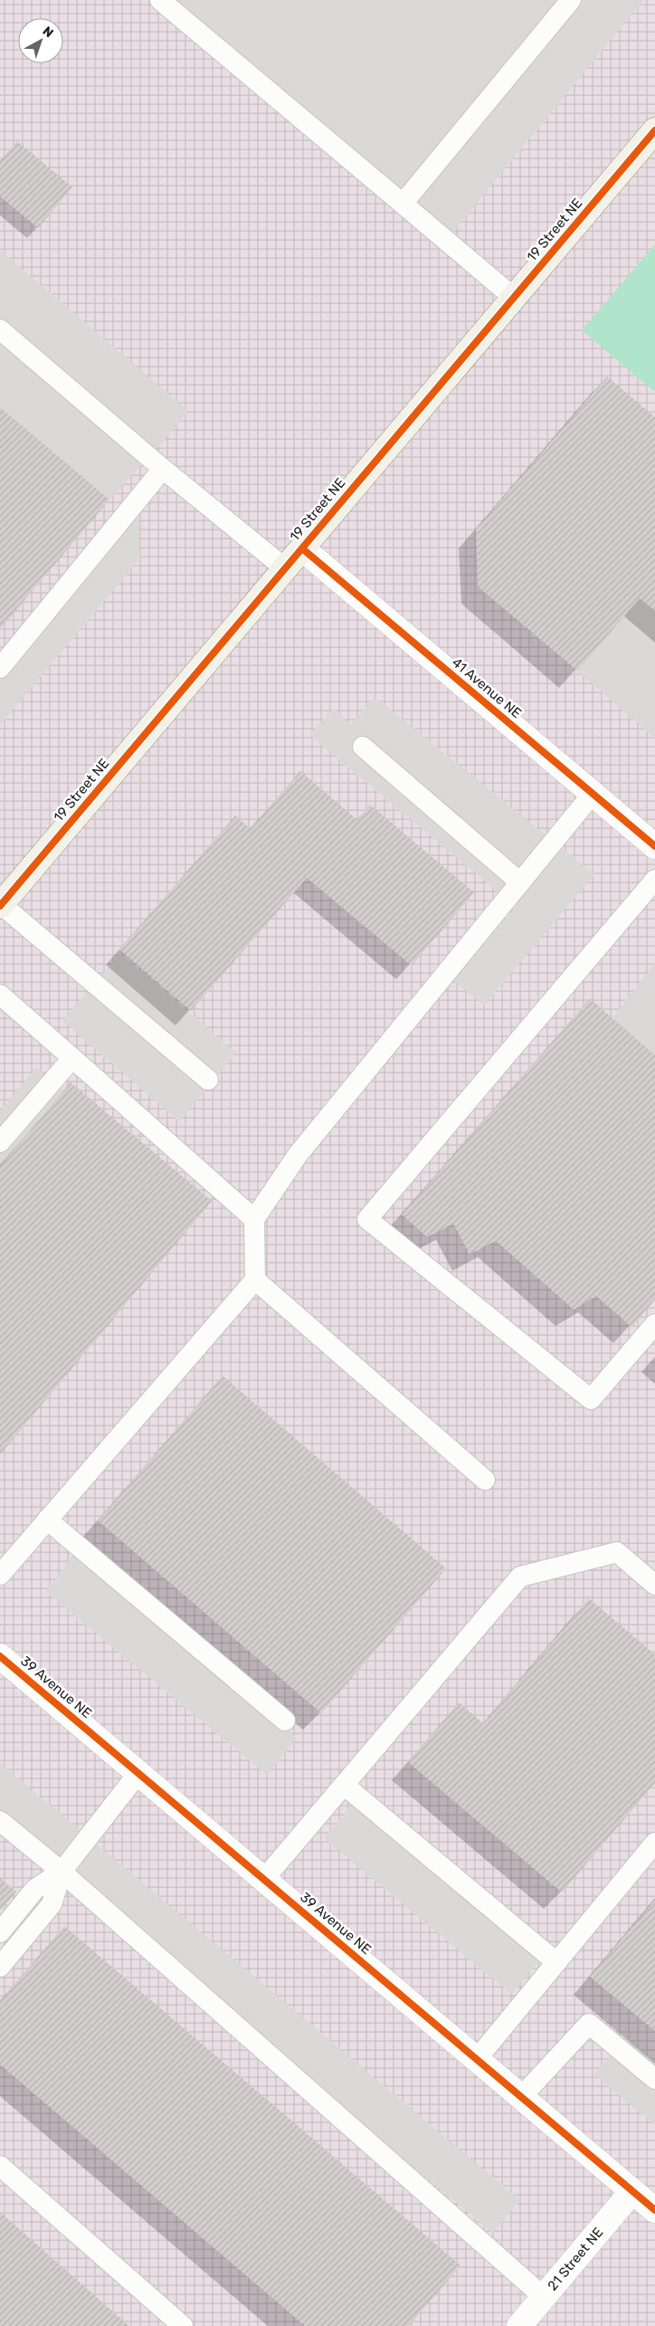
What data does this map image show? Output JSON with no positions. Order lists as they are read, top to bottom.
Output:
{
  "streets": {
    "street": [
      "19 Street NE",
      "41 Avenue NE",
      "39 Avenue NE",
      "21 Street NE"
    ]
  },
  "crossings": [
    ["19 Street NE", "41 Avenue NE"],
    ["39 Avenue NE", "21 Street NE"]
  ],
  "north": "top right"
}
